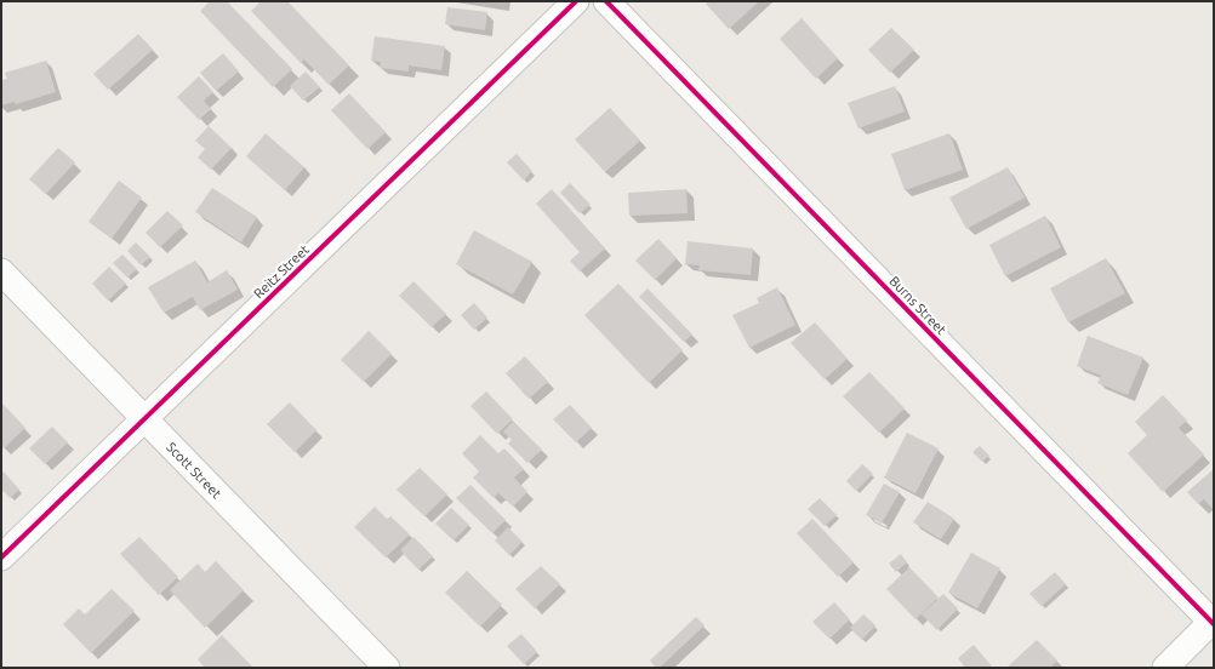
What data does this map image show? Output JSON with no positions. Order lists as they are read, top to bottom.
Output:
{
  "streets": {
    "street": ["Reitz Street", "Burns Street", "Scott Street"]
  },
  "crossings": [
    ["Reitz Street", "Scott Street"]
  ]
}
